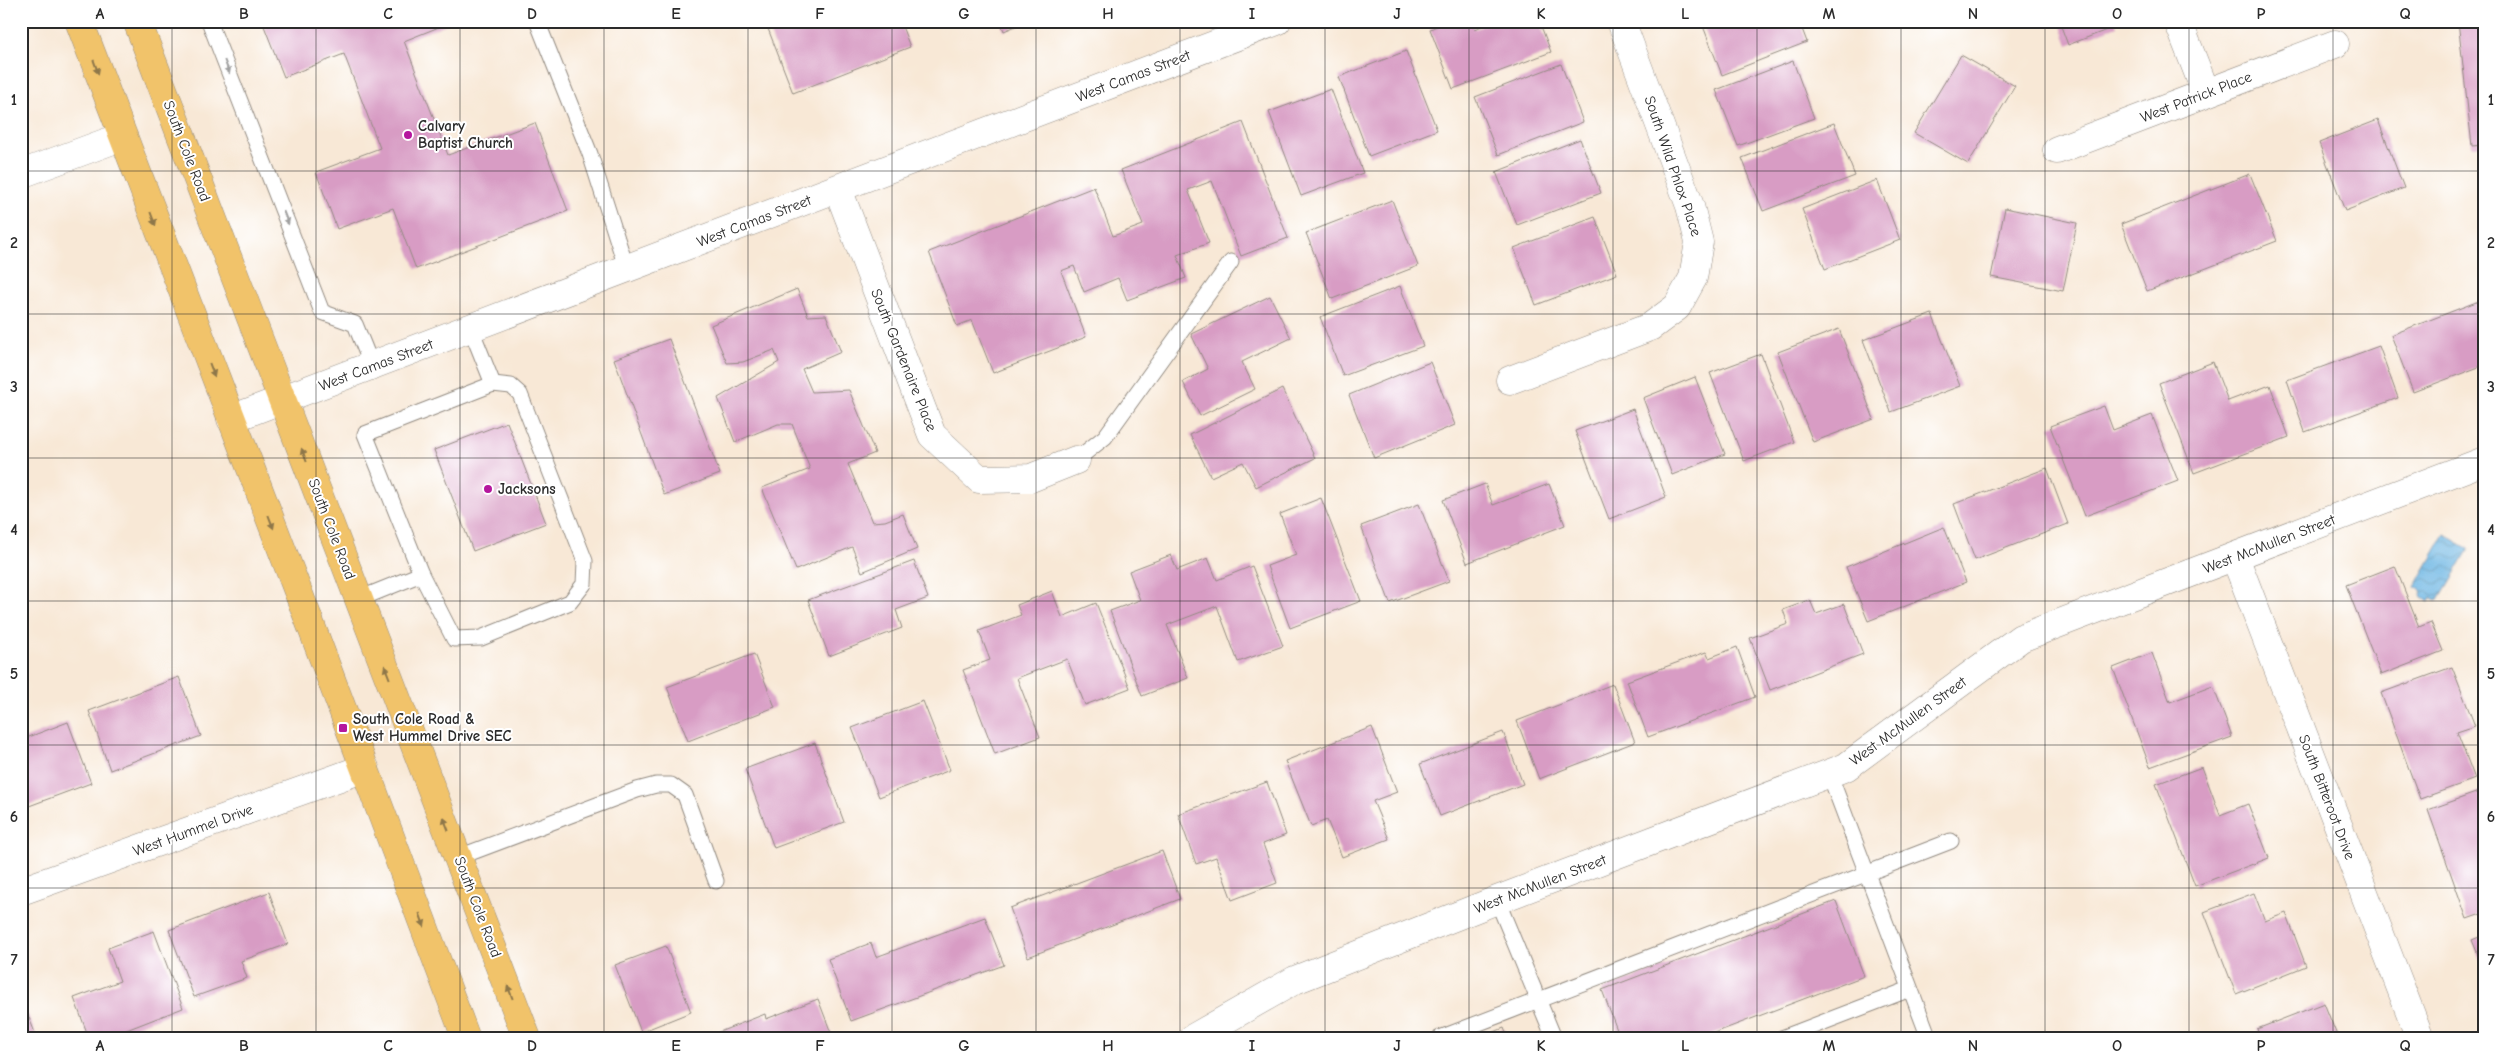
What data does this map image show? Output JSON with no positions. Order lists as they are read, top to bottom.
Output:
{
  "streets": {
    "main road": ["South Cole Road"],
    "street": [
      "West Camas Street",
      "West Patrick Place",
      "South Wild Phlox Place",
      "South Gardenaire Place",
      "West McMullen Street",
      "South Bitteroot Drive",
      "West Hummel Drive"
    ]
  },
  "crossings": [
    ["West Camas Street", "South Cole Road"],
    ["West Camas Street", "South Gardenaire Place"],
    ["West McMullen Street", "South Bitteroot Drive"]
  ],
  "places": {
    "other": ["Calvary Baptist Church", "Jacksons"],
    "transit": ["South Cole Road & West Hummel Drive SEC"]
  },
  "grid": {
    "columns": [
      "A",
      "B",
      "C",
      "D",
      "E",
      "F",
      "G",
      "H",
      "I",
      "J",
      "K",
      "L",
      "M",
      "N",
      "O",
      "P",
      "Q"
    ],
    "rows": [
      "1",
      "2",
      "3",
      "4",
      "5",
      "6",
      "7"
    ]
  }
}
